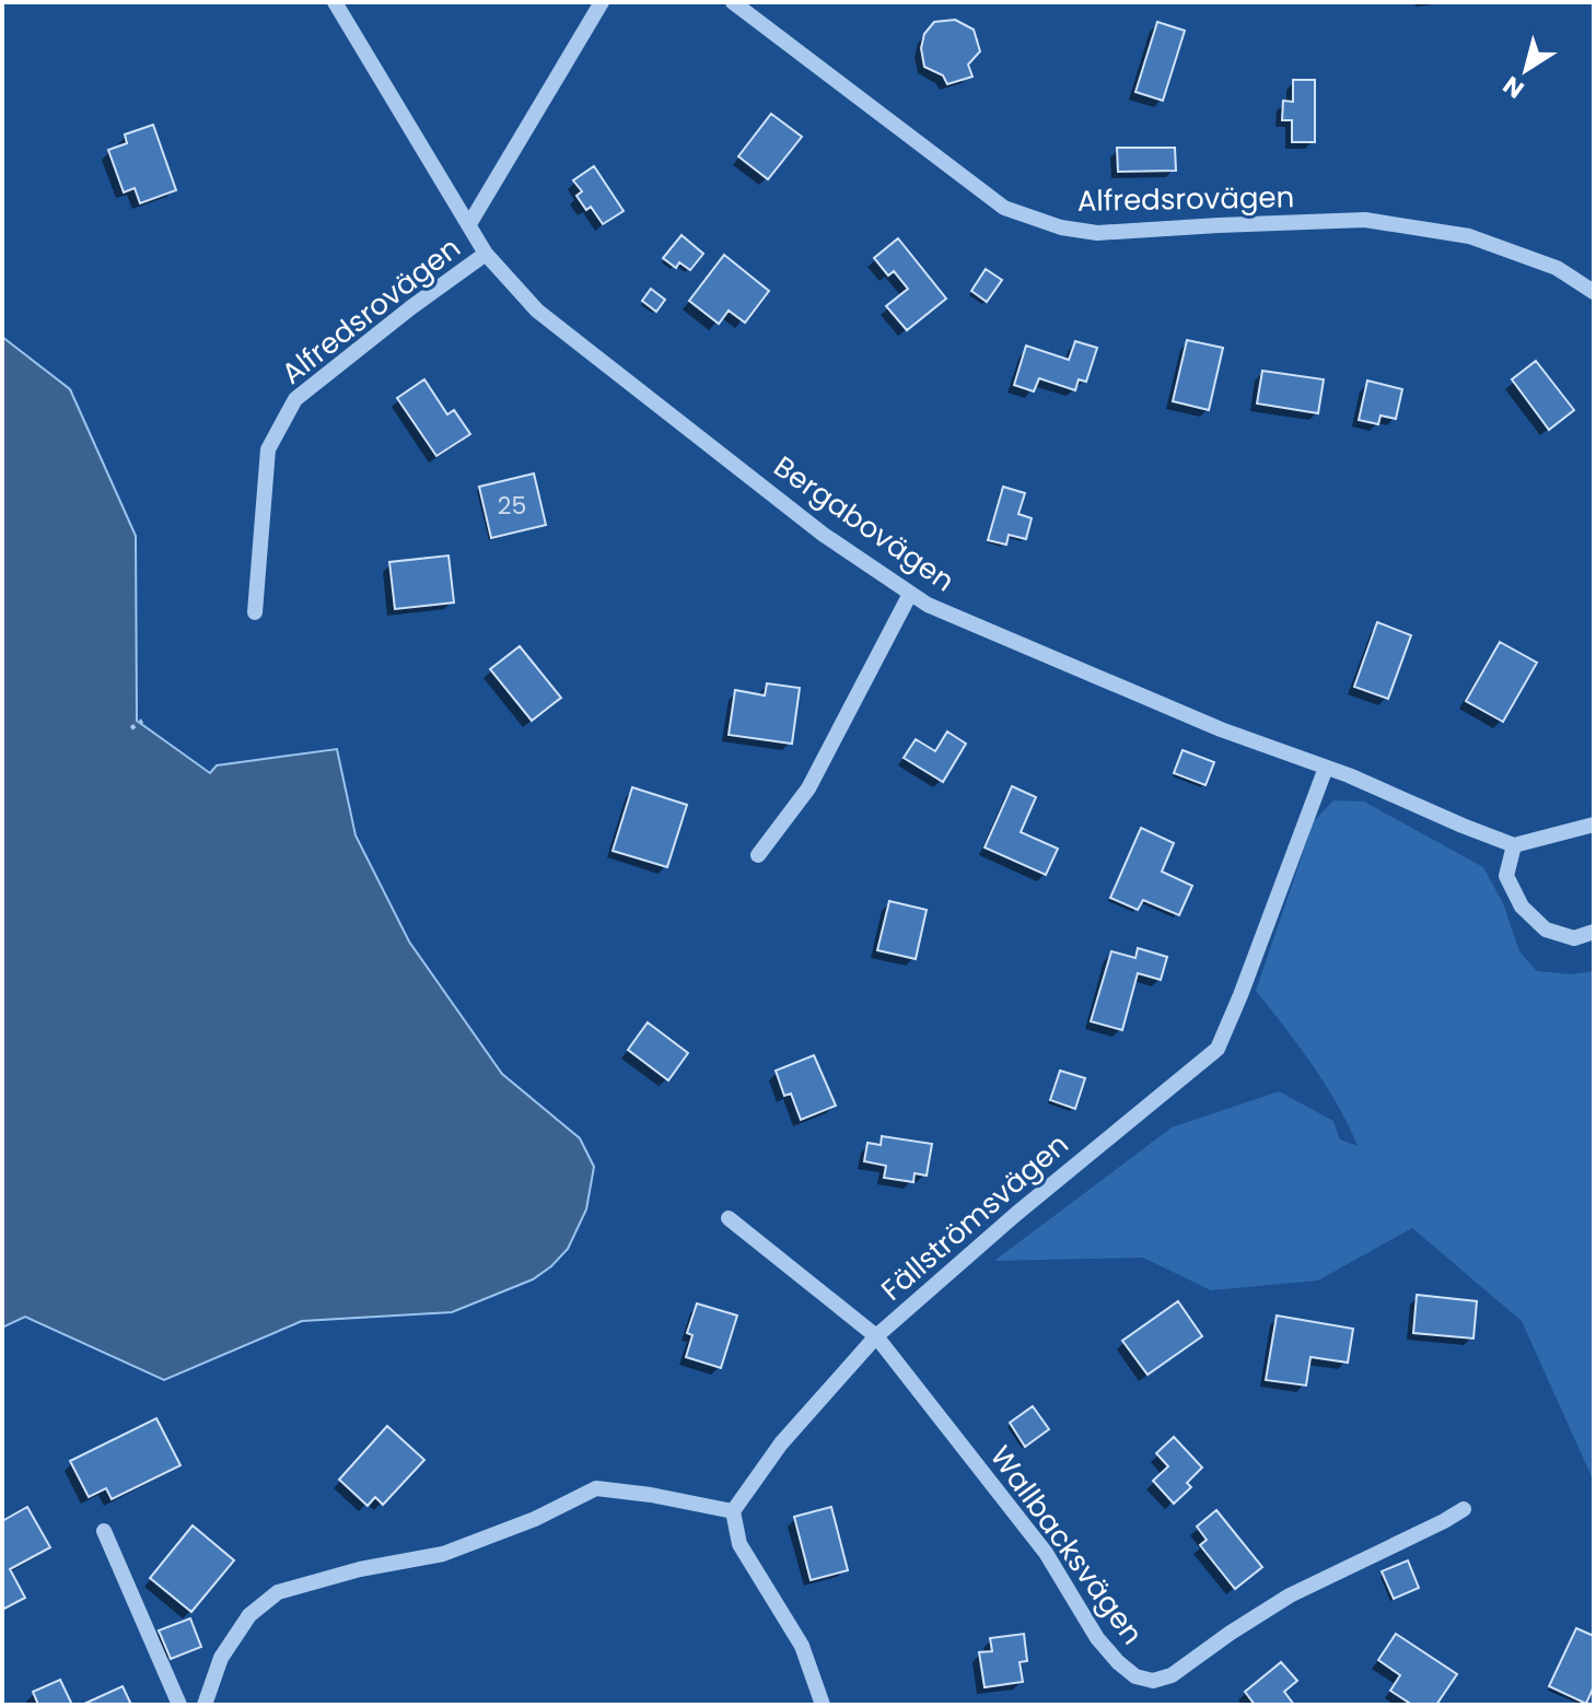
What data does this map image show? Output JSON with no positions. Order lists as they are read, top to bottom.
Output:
{
  "streets": {
    "street": [
      "Alfredsrovägen",
      "Bergabovägen",
      "Fällströmsvägen",
      "Wallbacksvägen"
    ]
  },
  "crossings": [
    ["Alfredsrovägen", "Bergabovägen"],
    ["Bergabovägen", "Fällströmsvägen"],
    ["Fällströmsvägen", "Wallbacksvägen"]
  ],
  "house_numbers": ["25"],
  "north": "bottom left"
}
